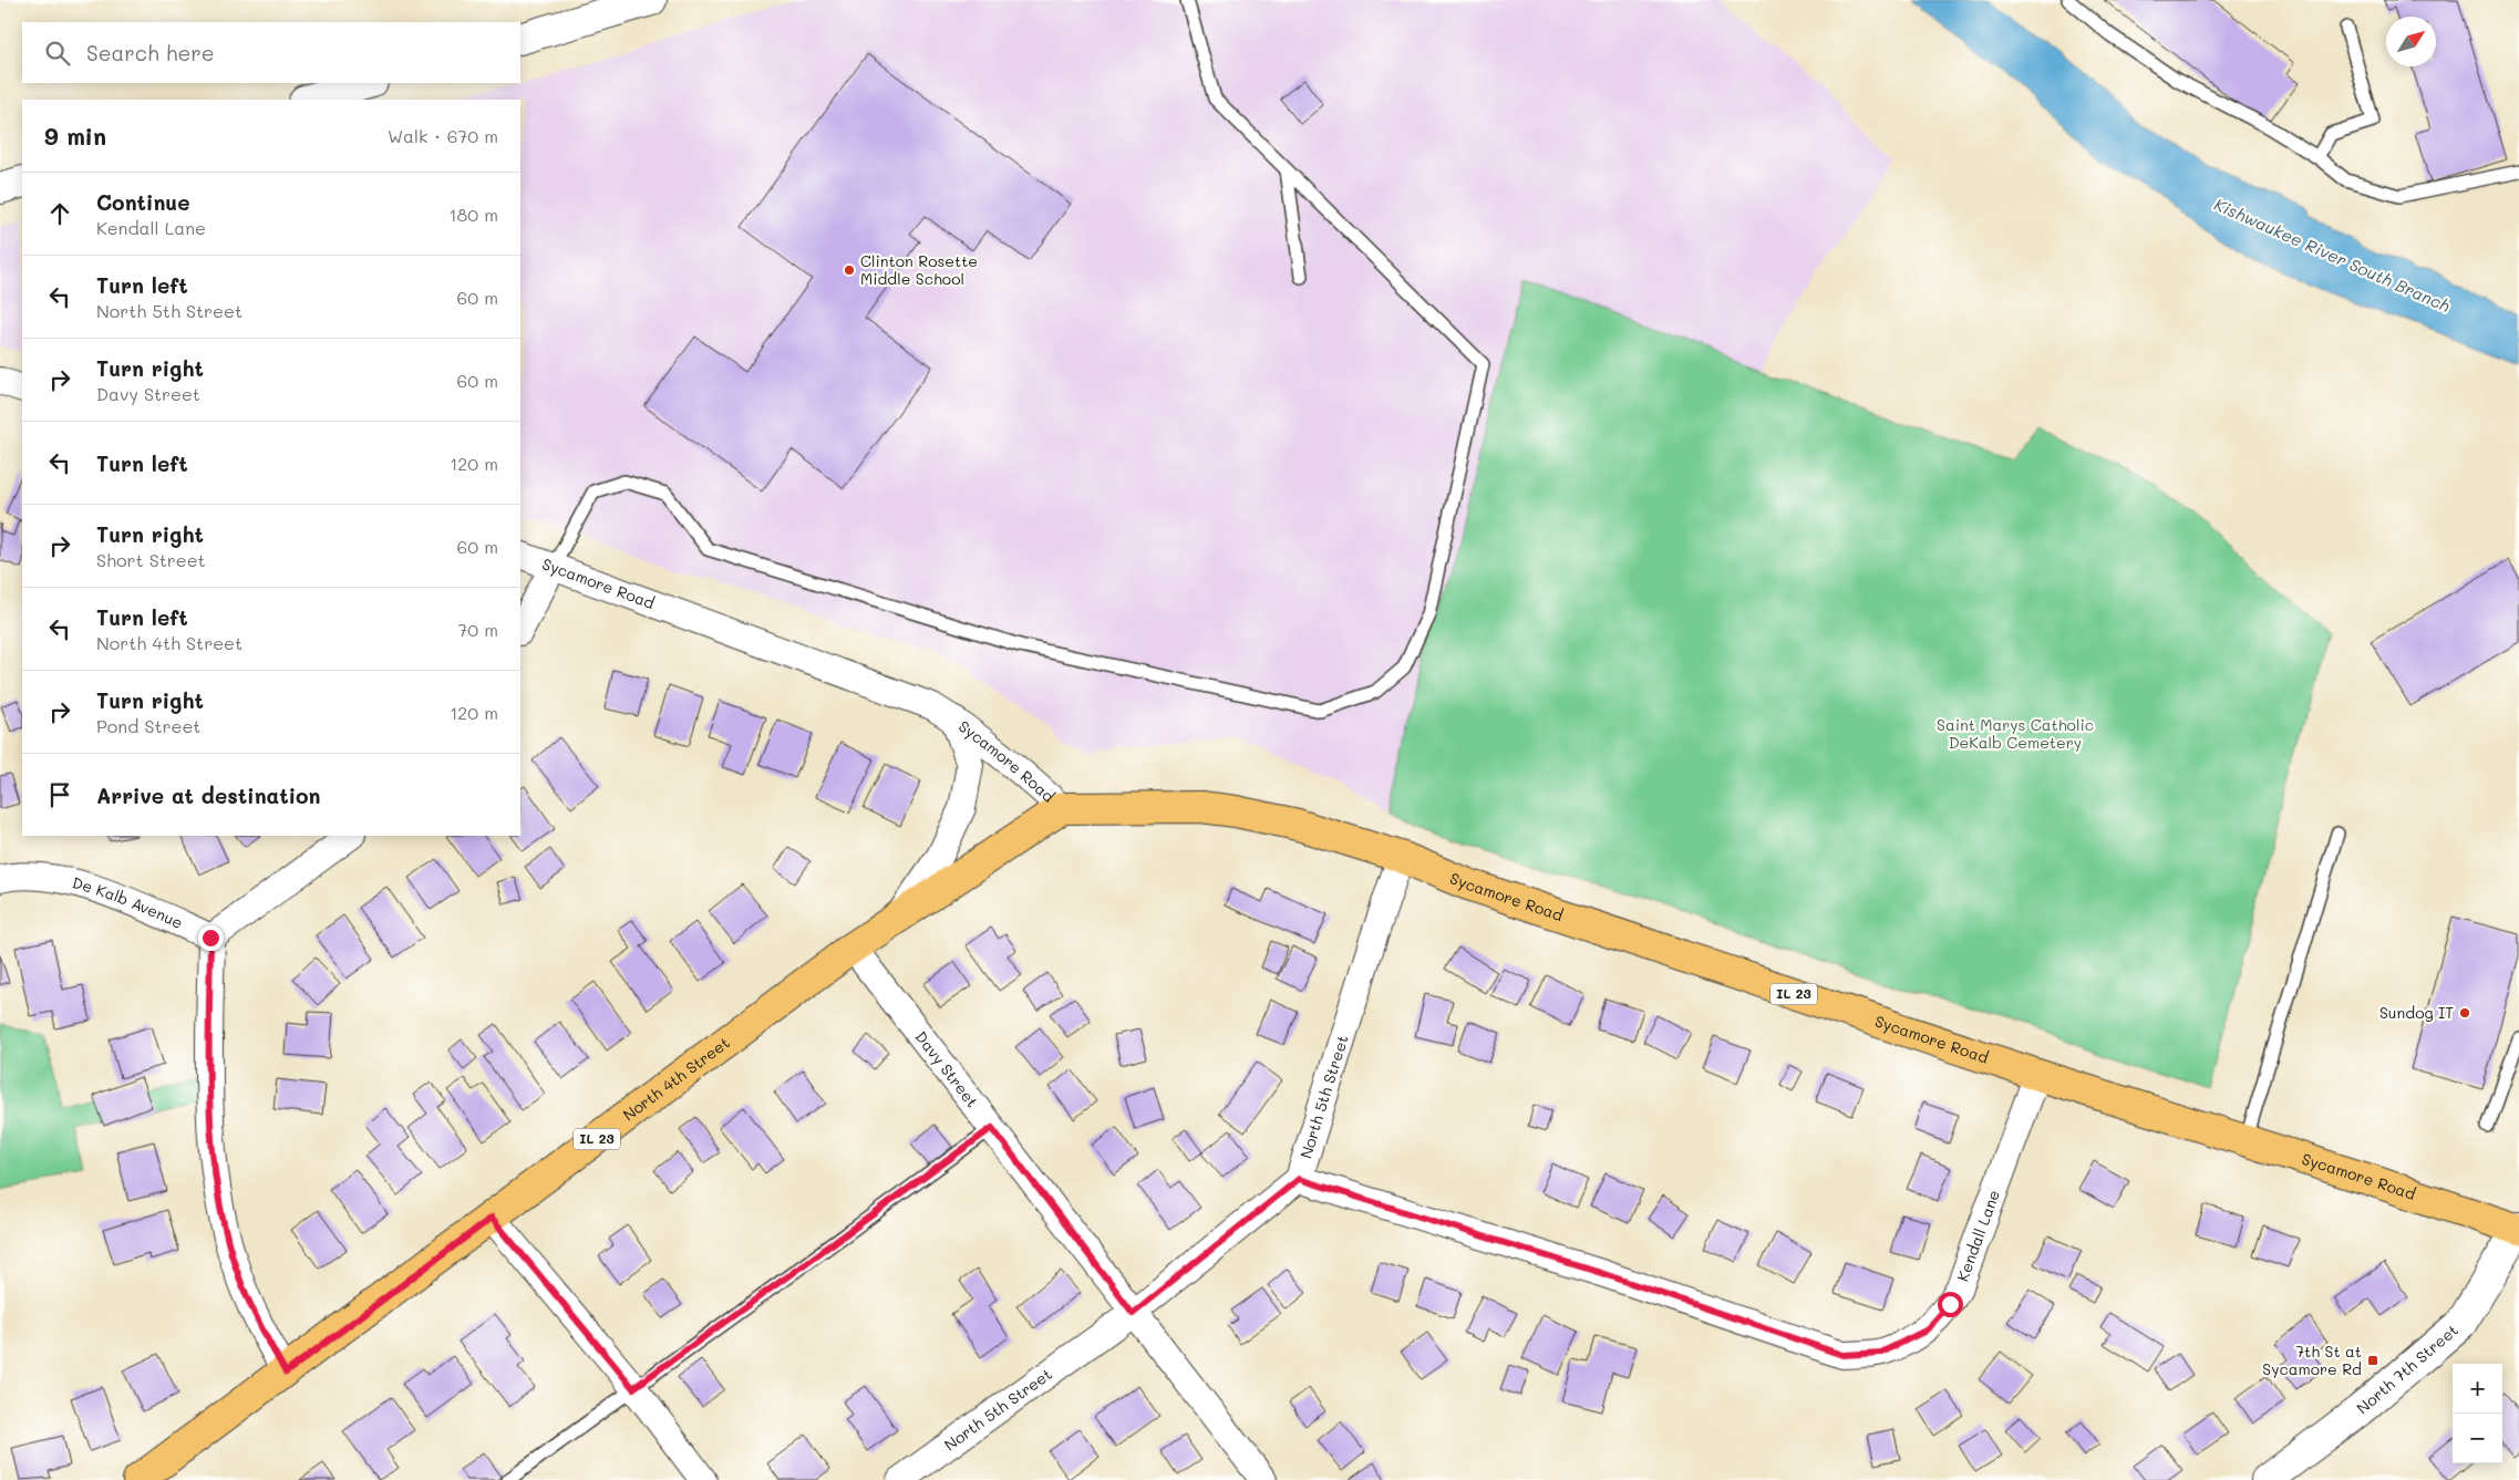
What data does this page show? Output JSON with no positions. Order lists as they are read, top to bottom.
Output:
{
  "streets": {
    "main road": ["Sycamore Road", "IL 23", "North 4th Street"],
    "street": [
      "De Kalb Avenue",
      "Davy Street",
      "North 5th Street",
      "Kendall Lane",
      "North 7th Street"
    ]
  },
  "crossings": [
    ["Sycamore Road", "North 4th Street"],
    ["Sycamore Road", "North 5th Street"],
    ["Sycamore Road", "Kendall Lane"],
    ["Sycamore Road", "North 7th Street"],
    ["Davy Street", "North 4th Street"],
    ["Davy Street", "North 5th Street"],
    ["North 5th Street", "Kendall Lane"]
  ],
  "water": ["Kishwaukee River South Branch"],
  "parks": ["Saint Marys Catholic DeKalb Cemetery"],
  "places": {
    "other": ["Clinton Rosette Middle School", "Sundog IT"],
    "transit": ["7th St at Sycamore Rd"]
  },
  "north": "top right",
  "page": {
    "search": "Search here",
    "heading": ["9 min", "Walk · 670 m"],
    "list": [
      ["Continue", "Kendall Lane", "180 m"],
      ["Turn left", "North 5th Street", "60 m"],
      ["Turn right", "Davy Street", "60 m"],
      ["Turn left", "120 m"],
      ["Turn right", "Short Street", "60 m"],
      ["Turn left", "North 4th Street", "70 m"],
      ["Turn right", "Pond Street", "120 m"],
      "Arrive at destination"
    ],
    "map_buttons": ["+", "−"]
  }
}
